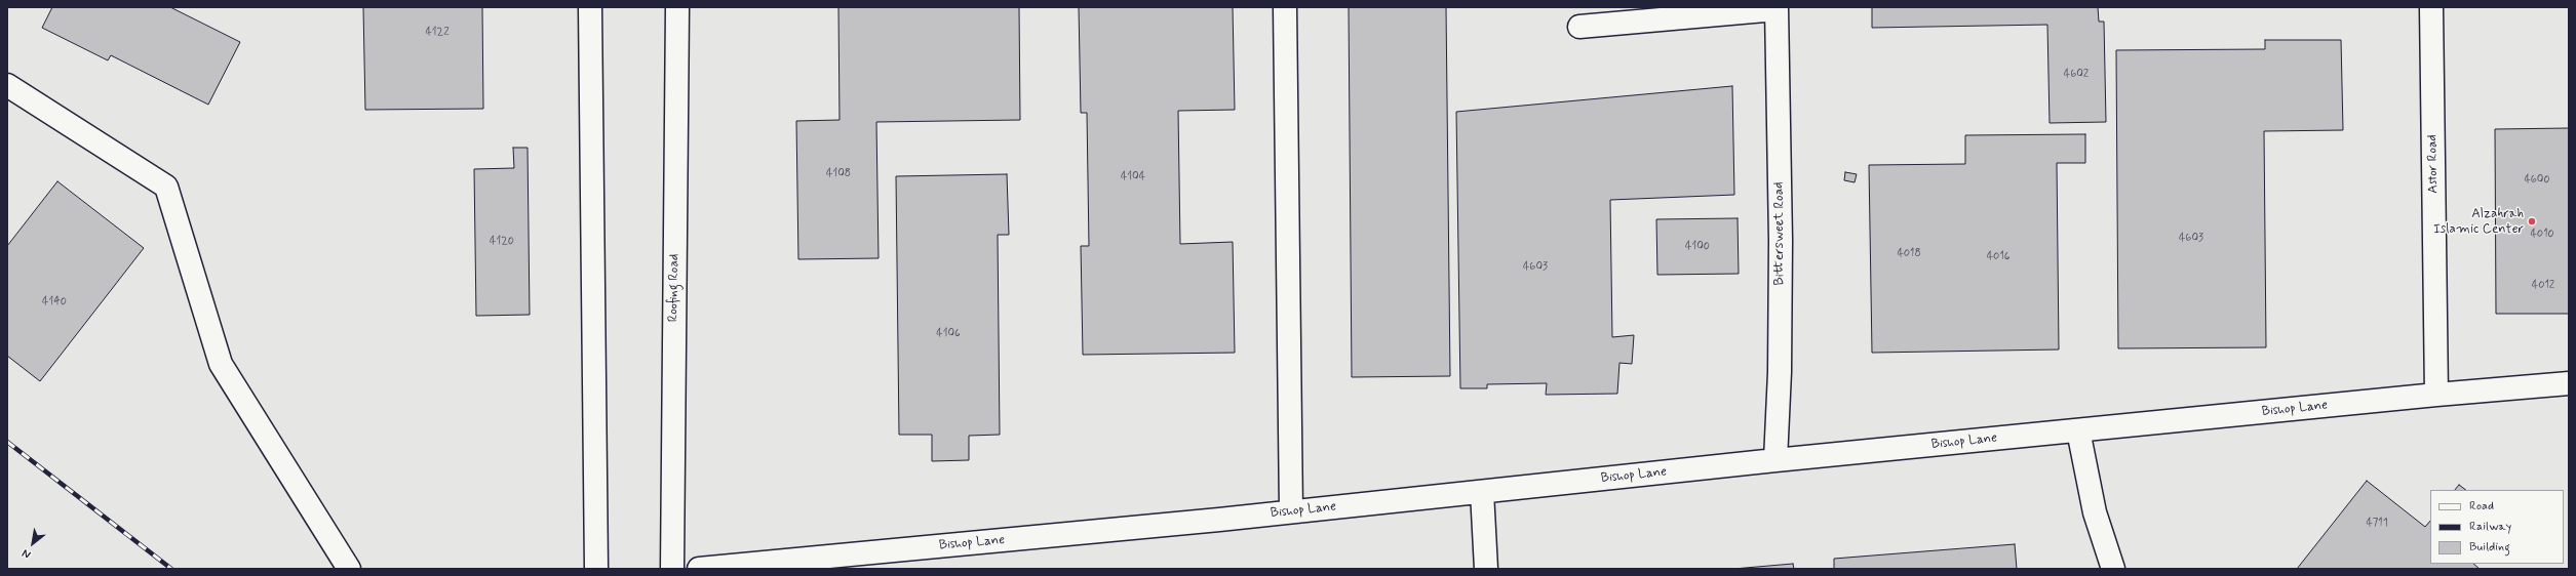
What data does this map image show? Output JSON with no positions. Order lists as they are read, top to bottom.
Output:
{
  "streets": {
    "street": [
      "Astor Road",
      "Bittersweet Road",
      "Roofing Road",
      "Bishop Lane"
    ]
  },
  "crossings": [
    ["Astor Road", "Bishop Lane"],
    ["Bittersweet Road", "Bishop Lane"]
  ],
  "places": ["Alzahrah Islamic Center"],
  "house_numbers": [
    "4122",
    "4602",
    "4108",
    "4104",
    "4600",
    "4010",
    "4603",
    "4120",
    "4100",
    "4018",
    "4016",
    "4603",
    "4012",
    "4140",
    "4106",
    "4711"
  ],
  "legend": ["Road", "Railway", "Building"],
  "north": "bottom left"
}
